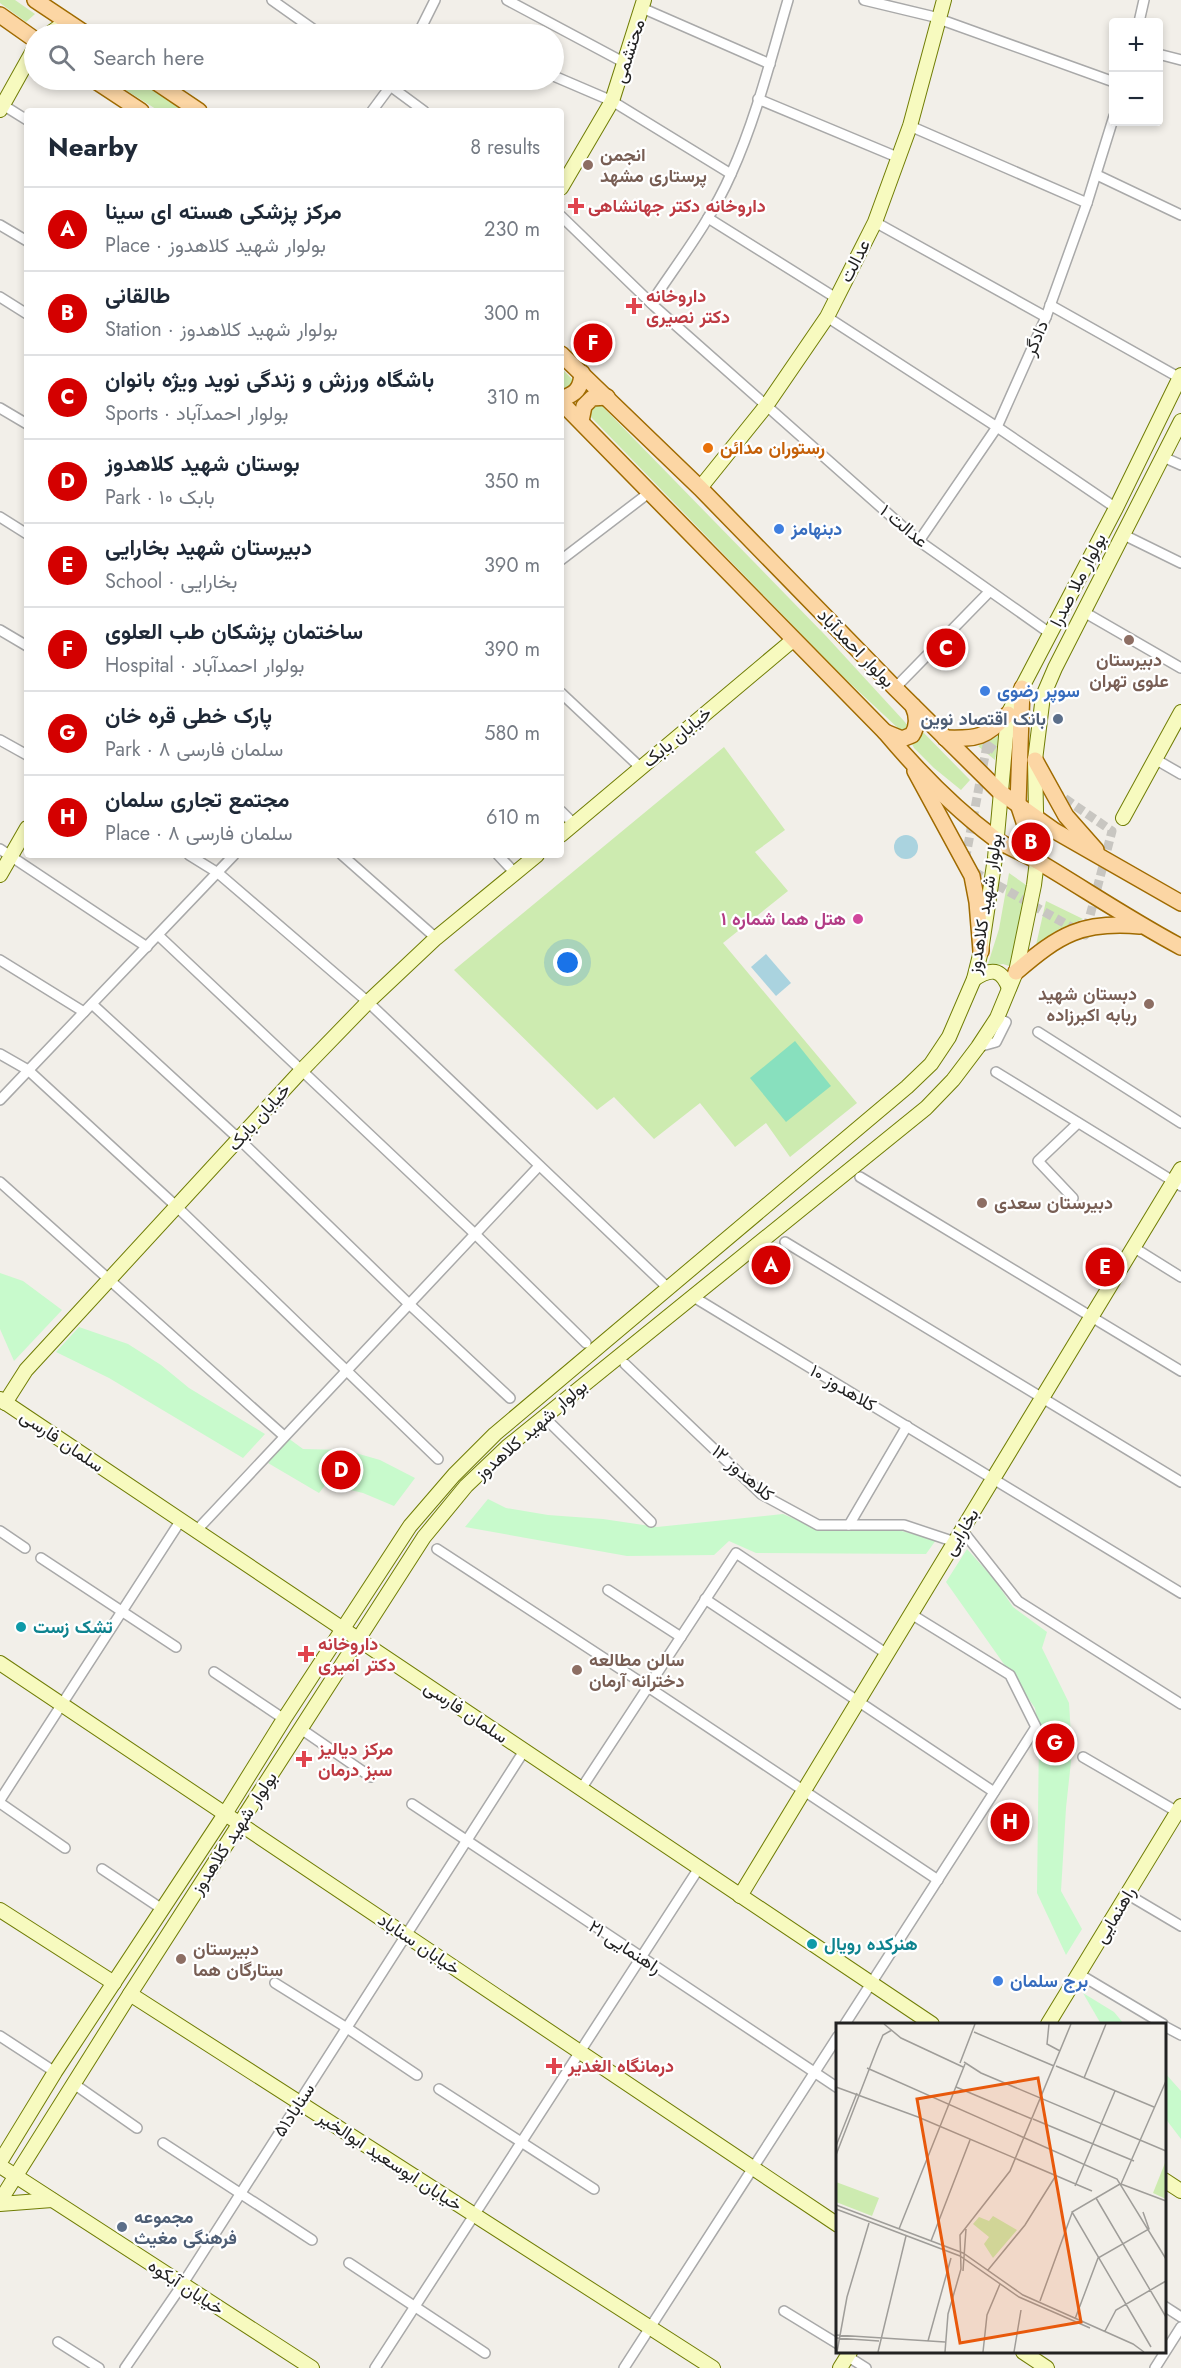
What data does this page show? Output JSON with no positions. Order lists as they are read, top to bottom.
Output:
{
  "streets": {
    "main road": [
      "محتشمی",
      "عدالت",
      "بولوار ملا صدرا",
      "بولوار احمدآباد",
      "خیابان بابک",
      "بولوار شهید کلاهدوز",
      "سلمان فارسی",
      "بخارایی",
      "راهنمایی",
      "خیابان سناباد",
      "خیابان ابوسعید ابوالخیر",
      "خیابان آبکوه"
    ],
    "street": [
      "دادگر",
      "عدالت ۱",
      "کلاهدوز ۱۰",
      "کلاهدوز ۱۲",
      "راهنمایی ۲۱",
      "سناباد۵۱"
    ]
  },
  "crossings": [
    ["عدالت", "عدالت ۱"],
    ["عدالت", "بولوار احمدآباد"],
    ["دادگر", "عدالت ۱"],
    ["عدالت ۱", "بولوار ملا صدرا"],
    ["بولوار ملا صدرا", "بولوار احمدآباد"],
    ["بولوار ملا صدرا", "بولوار شهید کلاهدوز"],
    ["بولوار احمدآباد", "خیابان بابک"],
    ["بولوار احمدآباد", "بولوار شهید کلاهدوز"],
    ["خیابان بابک", "سلمان فارسی"],
    ["بولوار شهید کلاهدوز", "کلاهدوز ۱۰"],
    ["بولوار شهید کلاهدوز", "سلمان فارسی"],
    ["بولوار شهید کلاهدوز", "خیابان سناباد"],
    ["بولوار شهید کلاهدوز", "خیابان ابوسعید ابوالخیر"],
    ["بولوار شهید کلاهدوز", "خیابان آبکوه"],
    ["کلاهدوز ۱۰", "بخارایی"],
    ["سلمان فارسی", "بخارایی"],
    ["سلمان فارسی", "سناباد۵۱"],
    ["کلاهدوز ۱۲", "بخارایی"],
    ["خیابان سناباد", "سناباد۵۱"],
    ["راهنمایی ۲۱", "سناباد۵۱"],
    ["سناباد۵۱", "خیابان ابوسعید ابوالخیر"],
    ["سناباد۵۱", "خیابان آبکوه"]
  ],
  "places": {
    "other": [
      "انجمن پرستاری مشهد",
      "رستوران مدائن",
      "دبنهامز",
      "دبیرستان علوی تهران",
      "سوپر رضوی",
      "بانک اقتصاد نوین",
      "هتل هما شماره ۱",
      "دبستان شهید ربابه اکبرزاده",
      "دبیرستان سعدی",
      "تشک زست",
      "سالن مطالعه دخترانه آرمان",
      "هنرکده رویال",
      "دبیرستان ستارگان هما",
      "برج سلمان",
      "مجموعه فرهنگی مغیث"
    ],
    "health": [
      "داروخانه دکتر جهانشاهی",
      "داروخانه دکتر نصیری",
      "داروخانه دکتر امیرى",
      "مرکز دیالیز سبز درمان",
      "درمانگاه الغدیر"
    ]
  },
  "page": {
    "map_buttons": ["+", "−"],
    "search": "Search here",
    "heading": ["Nearby", "8 results"],
    "list": [
      {
        "mark": "A",
        "name": "مرکز پزشکی هسته ای سینا",
        "note": "Place · بولوار شهید کلاهدوز",
        "value": "230 m"
      },
      {
        "mark": "B",
        "name": "طالقانی",
        "note": "Station · بولوار شهید کلاهدوز",
        "value": "300 m"
      },
      {
        "mark": "C",
        "name": "باشگاه ورزش و زندگی نوید ویژه بانوان",
        "note": "Sports · بولوار احمدآباد",
        "value": "310 m"
      },
      {
        "mark": "D",
        "name": "بوستان شهید کلاهدوز",
        "note": "Park · بابک ۱۰",
        "value": "350 m"
      },
      {
        "mark": "E",
        "name": "دبیرستان شهید بخارایی",
        "note": "School · بخارایی",
        "value": "390 m"
      },
      {
        "mark": "F",
        "name": "ساختمان پزشكان طب العلوى",
        "note": "Hospital · بولوار احمدآباد",
        "value": "390 m"
      },
      {
        "mark": "G",
        "name": "پارک خطی قره خان",
        "note": "Park · سلمان فارسی ۸",
        "value": "580 m"
      },
      {
        "mark": "H",
        "name": "مجتمع تجاری سلمان",
        "note": "Place · سلمان فارسی ۸",
        "value": "610 m"
      }
    ],
    "pins": [
      "F",
      "C",
      "B",
      "A",
      "E",
      "D",
      "G",
      "H"
    ]
  }
}
